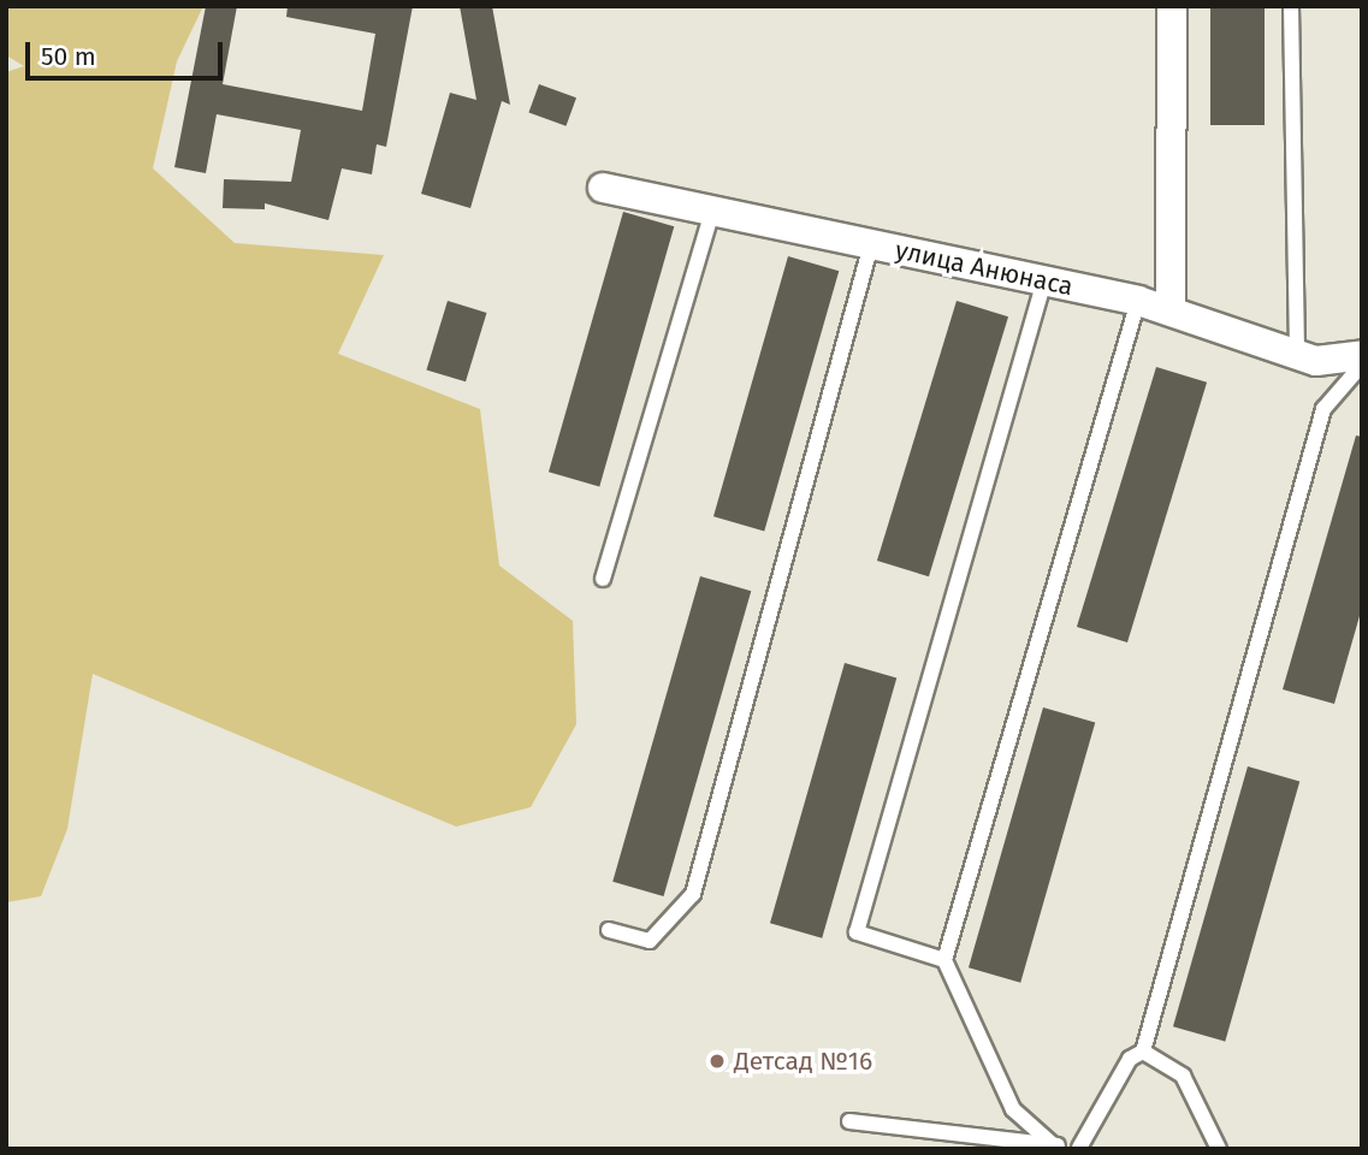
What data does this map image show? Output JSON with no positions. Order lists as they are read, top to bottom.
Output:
{
  "streets": {
    "street": ["улица Анюнаса"]
  },
  "places": ["Детсад №16"],
  "scale_bar": "50 m"
}
